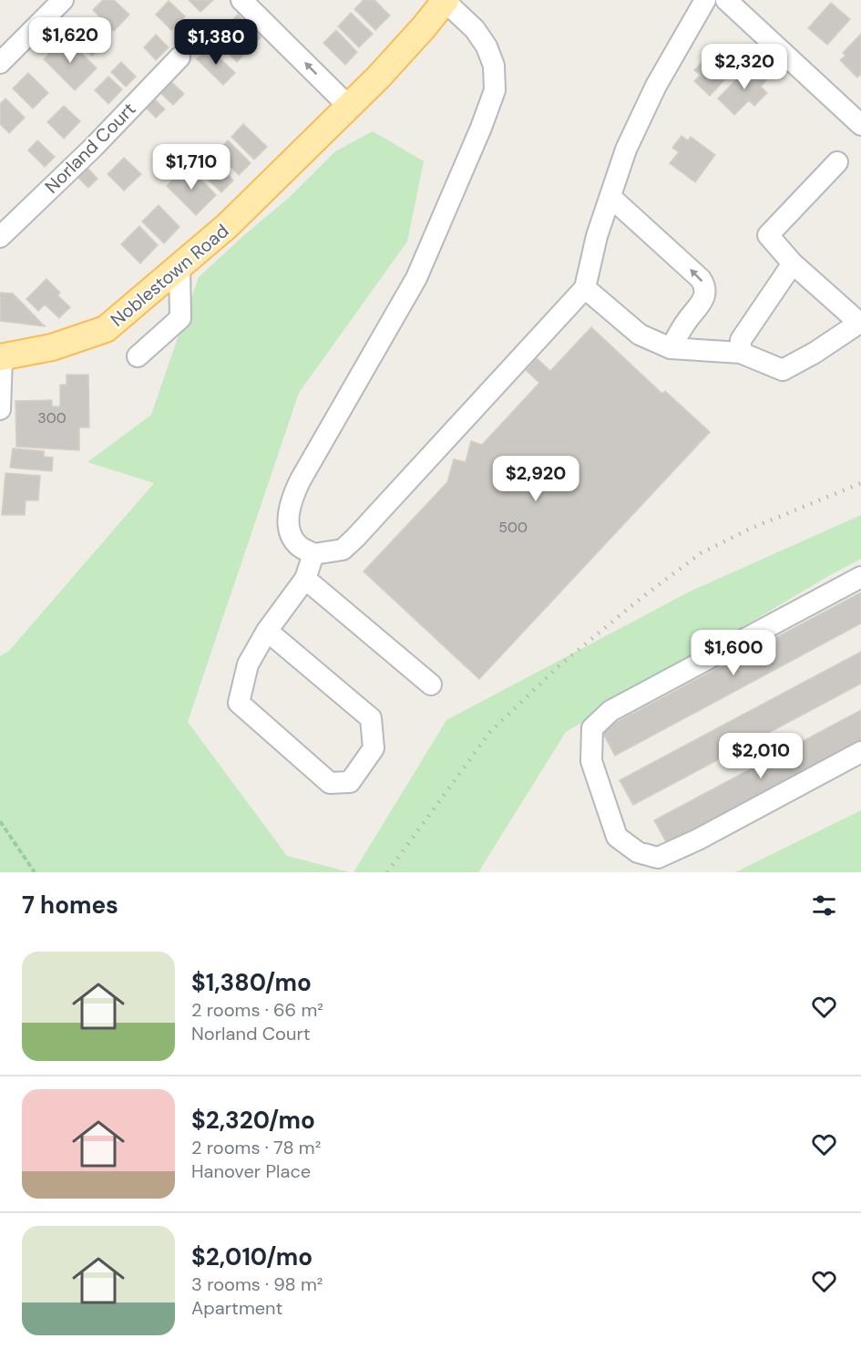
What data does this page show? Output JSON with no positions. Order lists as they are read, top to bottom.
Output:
{
  "streets": {
    "main road": ["Noblestown Road"],
    "street": ["Norland Court"]
  },
  "house_numbers": ["300", "500"],
  "page": {
    "price": [
      "$1,620",
      "$1,380",
      "$2,320",
      "$1,710",
      "$2,920",
      "$1,600",
      "$2,010"
    ],
    "heading": "7 homes",
    "list": [
      {
        "name": "$1,380/mo",
        "note": "2 rooms · 66 m² · Norland Court"
      },
      {
        "name": "$2,320/mo",
        "note": "2 rooms · 78 m² · Hanover Place"
      },
      {
        "name": "$2,010/mo",
        "note": "3 rooms · 98 m² · Apartment"
      }
    ]
  }
}
